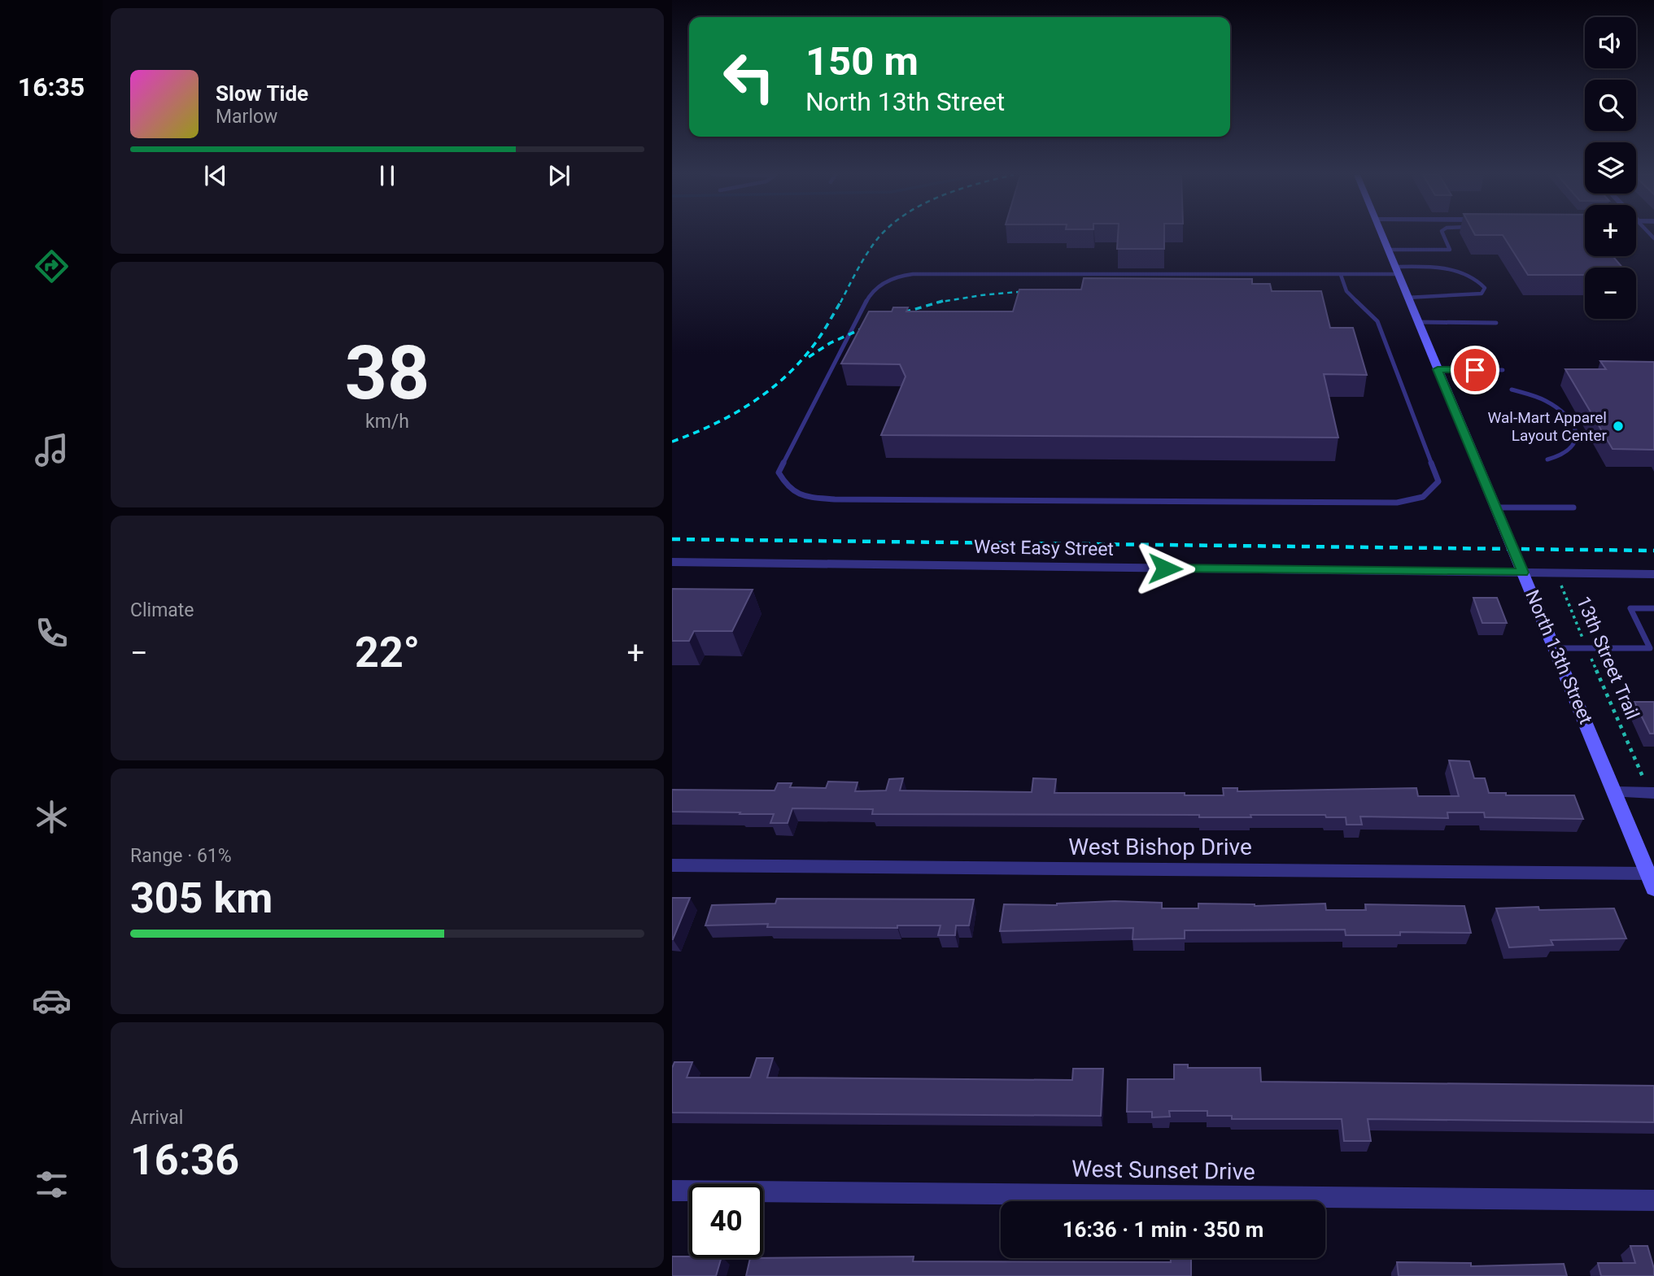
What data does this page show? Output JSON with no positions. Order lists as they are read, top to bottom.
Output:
{
  "streets": {
    "main road": ["North 13th Street"],
    "street": ["West Easy Street", "West Bishop Drive", "West Sunset Drive"],
    "path": ["13th Street Trail"]
  },
  "crossings": [
    ["West Easy Street", "North 13th Street"],
    ["North 13th Street", "West Bishop Drive"]
  ],
  "places": ["Wal-Mart Apparel Layout Center"],
  "page": {
    "tabs": "16:35",
    "map_buttons": ["+", "−"],
    "turn": ["150 m", "North 13th Street"],
    "song": ["Slow Tide", "Marlow"],
    "tile": [
      ["38", "km/h"],
      "Climate",
      ["Range · 61%", "305 km"],
      ["Arrival", "16:36"]
    ],
    "heat": ["−", "22°", "+"],
    "limit": "40",
    "trip": "16:36 · 1 min · 350 m"
  }
}
